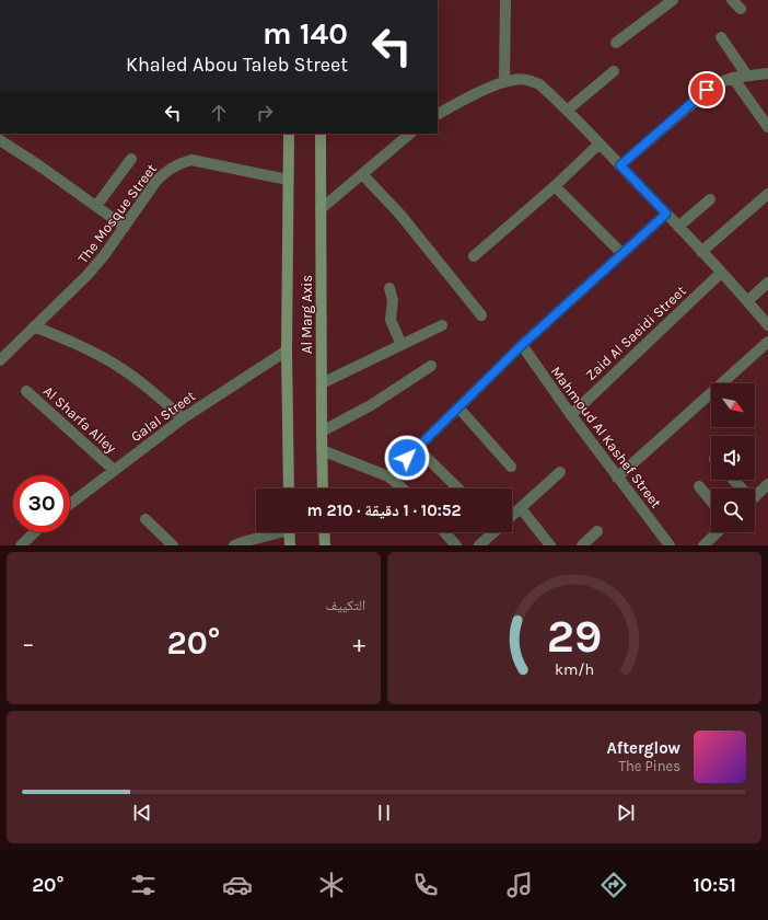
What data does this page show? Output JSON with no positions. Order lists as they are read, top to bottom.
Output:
{
  "streets": {
    "main road": ["Al Marg Axis"],
    "street": [
      "The Mosque Street",
      "Zaid Al Saeidi Street",
      "Galal Street",
      "Al Sharfa Alley",
      "Mahmoud Al Kashef Street"
    ]
  },
  "crossings": [
    ["The Mosque Street", "Al Marg Axis"],
    ["Al Marg Axis", "Galal Street"],
    ["Zaid Al Saeidi Street", "Mahmoud Al Kashef Street"],
    ["Galal Street", "Al Sharfa Alley"]
  ],
  "north": "bottom right",
  "page": {
    "turn": ["140 m", "Khaled Abou Taleb Street"],
    "limit": "30",
    "trip": "10:52 · 1 دقيقة · 210 m",
    "tile": "التكييف",
    "heat": ["−", "20°", "+"],
    "song": ["Afterglow", "The Pines"],
    "tabs": ["10:51", "20°"],
    "gauge": ["29", "km/h"]
  }
}
